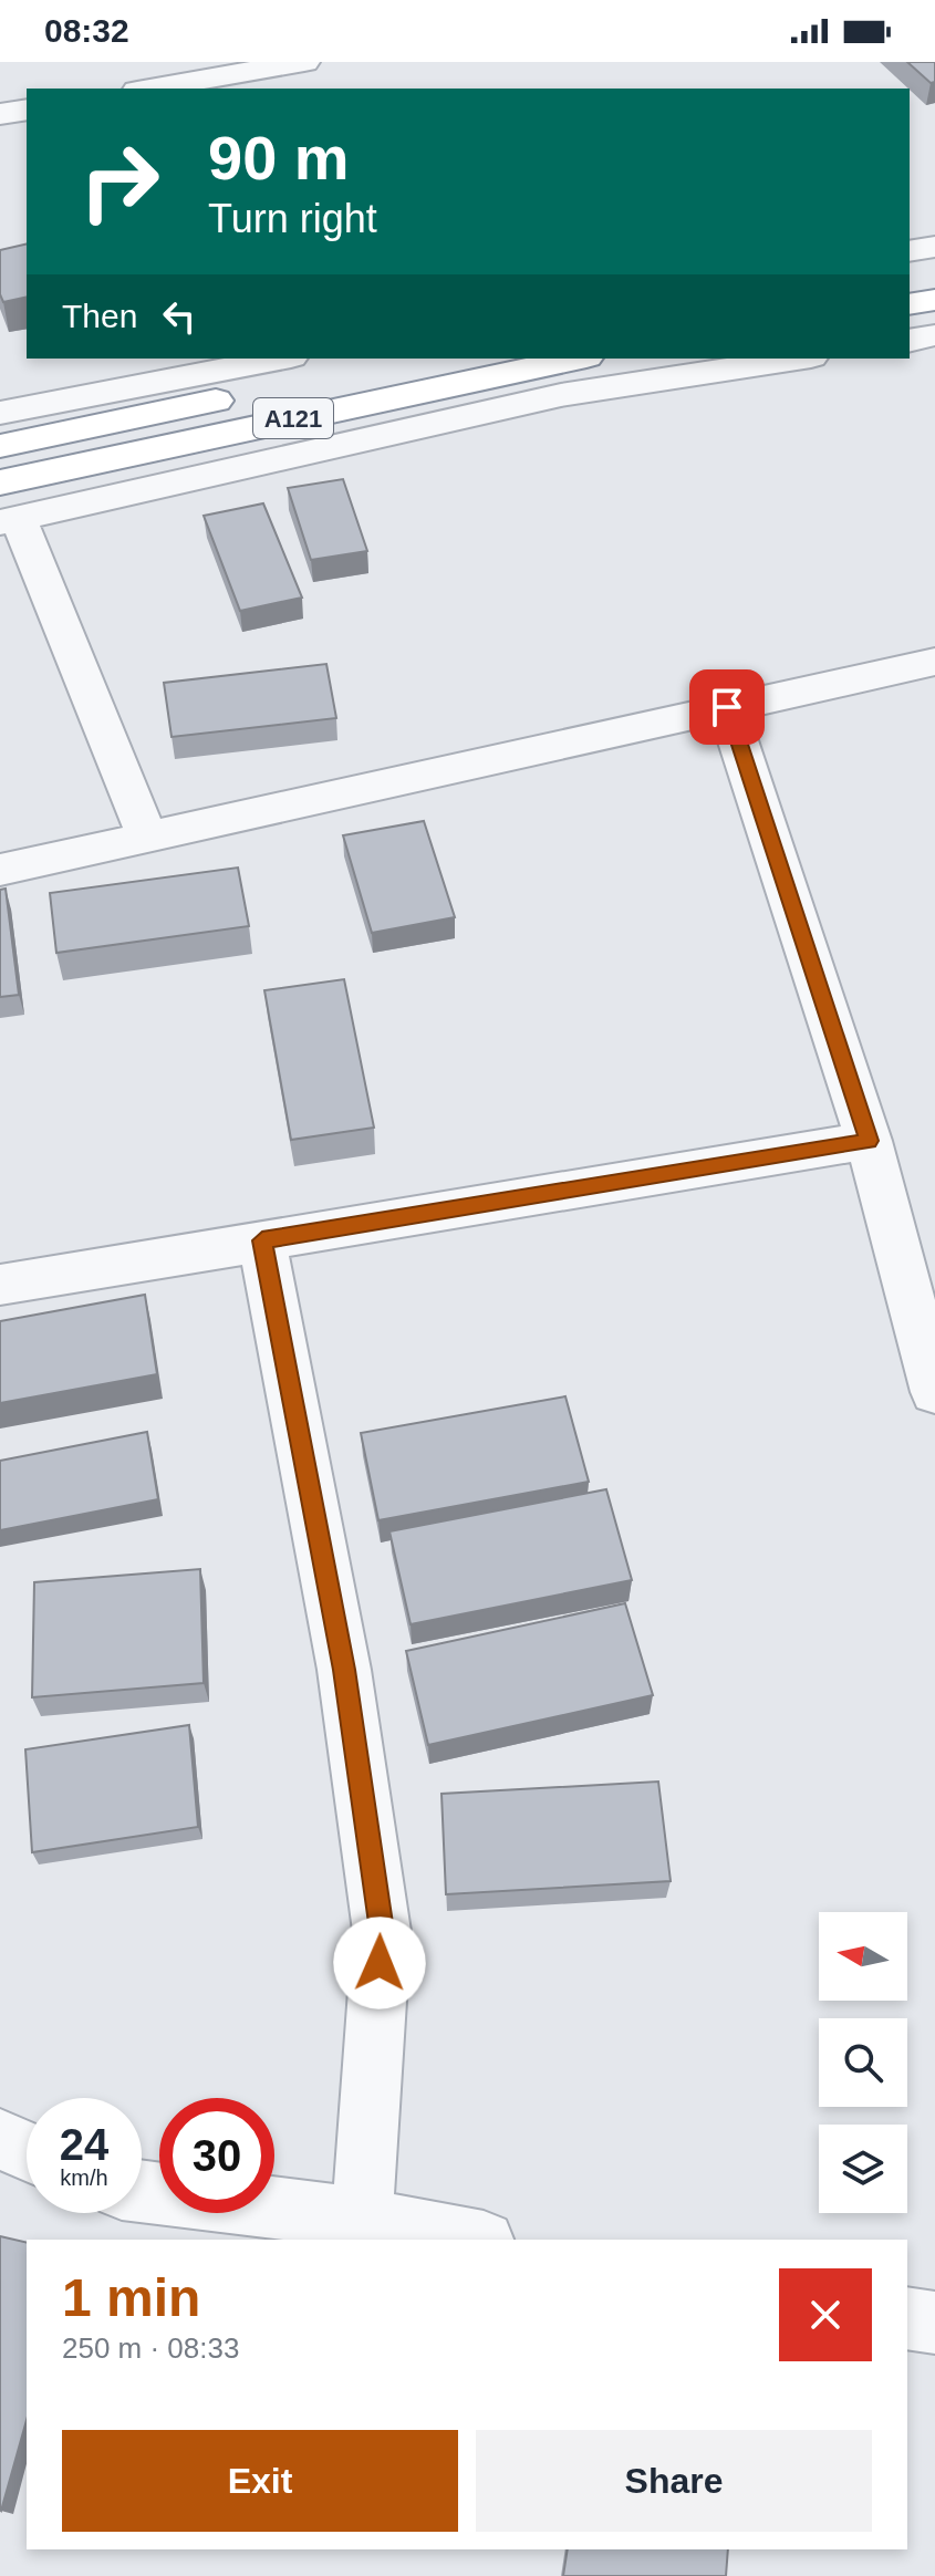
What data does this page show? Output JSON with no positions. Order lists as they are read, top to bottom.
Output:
{
  "streets": {
    "highway": ["A121"]
  },
  "north": "left",
  "page": {
    "status": "08:32",
    "turn": ["90 m", "Turn right"],
    "then": "Then",
    "speed": "24 km/h",
    "limit": "30",
    "heading": ["1 min", "250 m · 08:33"],
    "buttons": ["Exit", "Share"]
  }
}
